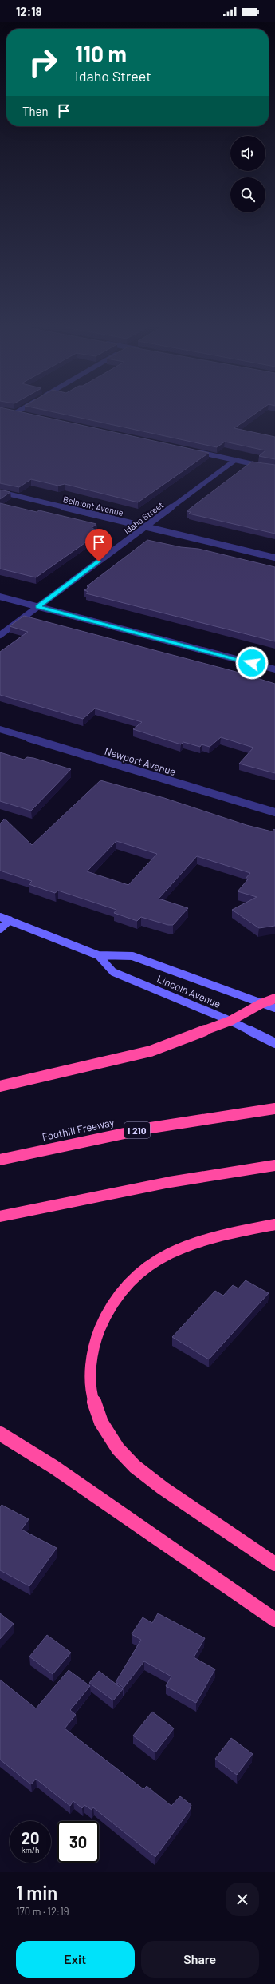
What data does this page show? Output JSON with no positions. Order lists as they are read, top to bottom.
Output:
{
  "streets": {
    "highway": ["Foothill Freeway", "I 210"],
    "main road": ["Lincoln Avenue"],
    "street": ["Belmont Avenue", "Idaho Street", "Newport Avenue"]
  },
  "crossings": [
    ["Belmont Avenue", "Idaho Street"]
  ],
  "page": {
    "status": "12:18",
    "turn": ["110 m", "Idaho Street"],
    "then": "Then",
    "speed": "20 km/h",
    "limit": "30",
    "heading": ["1 min", "170 m · 12:19"],
    "buttons": ["Exit", "Share"]
  }
}
